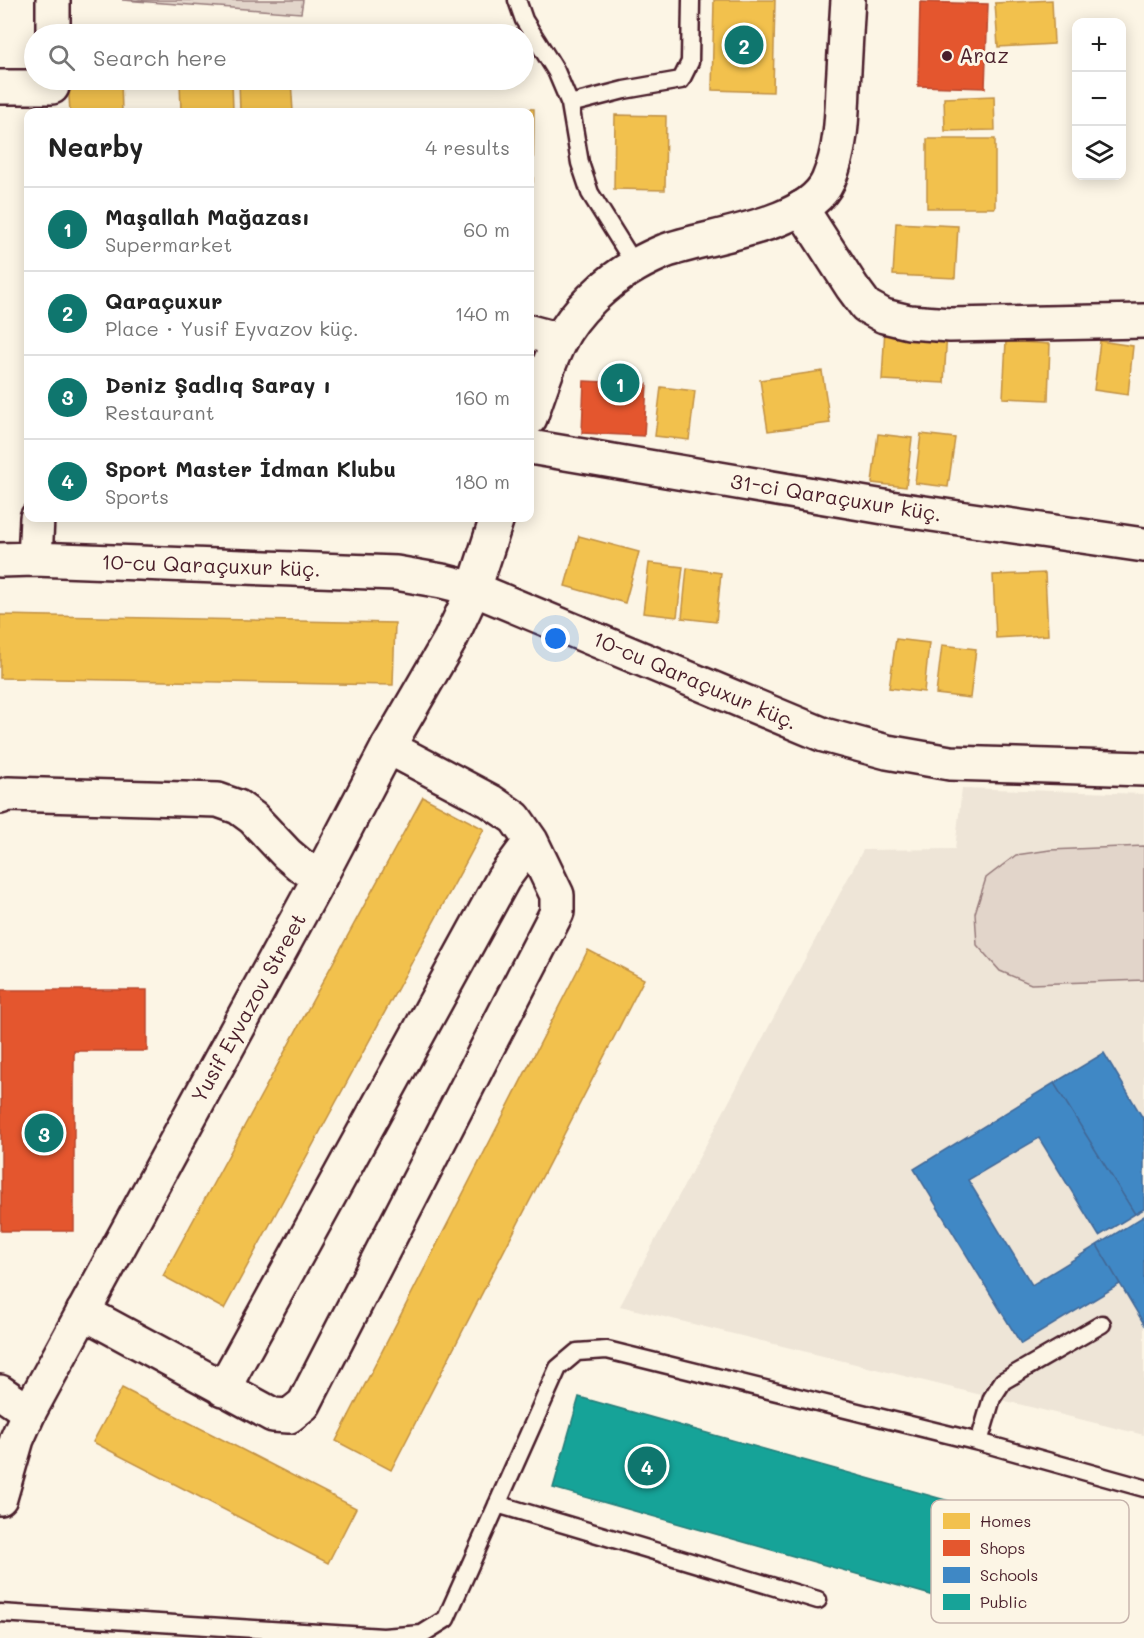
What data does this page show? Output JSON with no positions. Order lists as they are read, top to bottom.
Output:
{
  "streets": {
    "street": ["31-ci Qaraçuxur küç.", "10-cu Qaraçuxur küç.", "Yusif Eyvazov Street"]
  },
  "crossings": [
    ["10-cu Qaraçuxur küç.", "Yusif Eyvazov Street"]
  ],
  "places": ["Araz"],
  "legend": [
    "Homes",
    "Shops",
    "Schools",
    "Public"
  ],
  "page": {
    "map_buttons": ["+", "−"],
    "pins": [
      "2",
      "1",
      "3",
      "4"
    ],
    "search": "Search here",
    "heading": ["Nearby", "4 results"],
    "list": [
      {
        "mark": "1",
        "name": "Maşallah Mağazası",
        "note": "Supermarket",
        "value": "60 m"
      },
      {
        "mark": "2",
        "name": "Qaraçuxur",
        "note": "Place · Yusif Eyvazov küç.",
        "value": "140 m"
      },
      {
        "mark": "3",
        "name": "Dəniz Şadlıq Saray ı",
        "note": "Restaurant",
        "value": "160 m"
      },
      {
        "mark": "4",
        "name": "Sport Master İdman Klubu",
        "note": "Sports",
        "value": "180 m"
      }
    ]
  }
}
